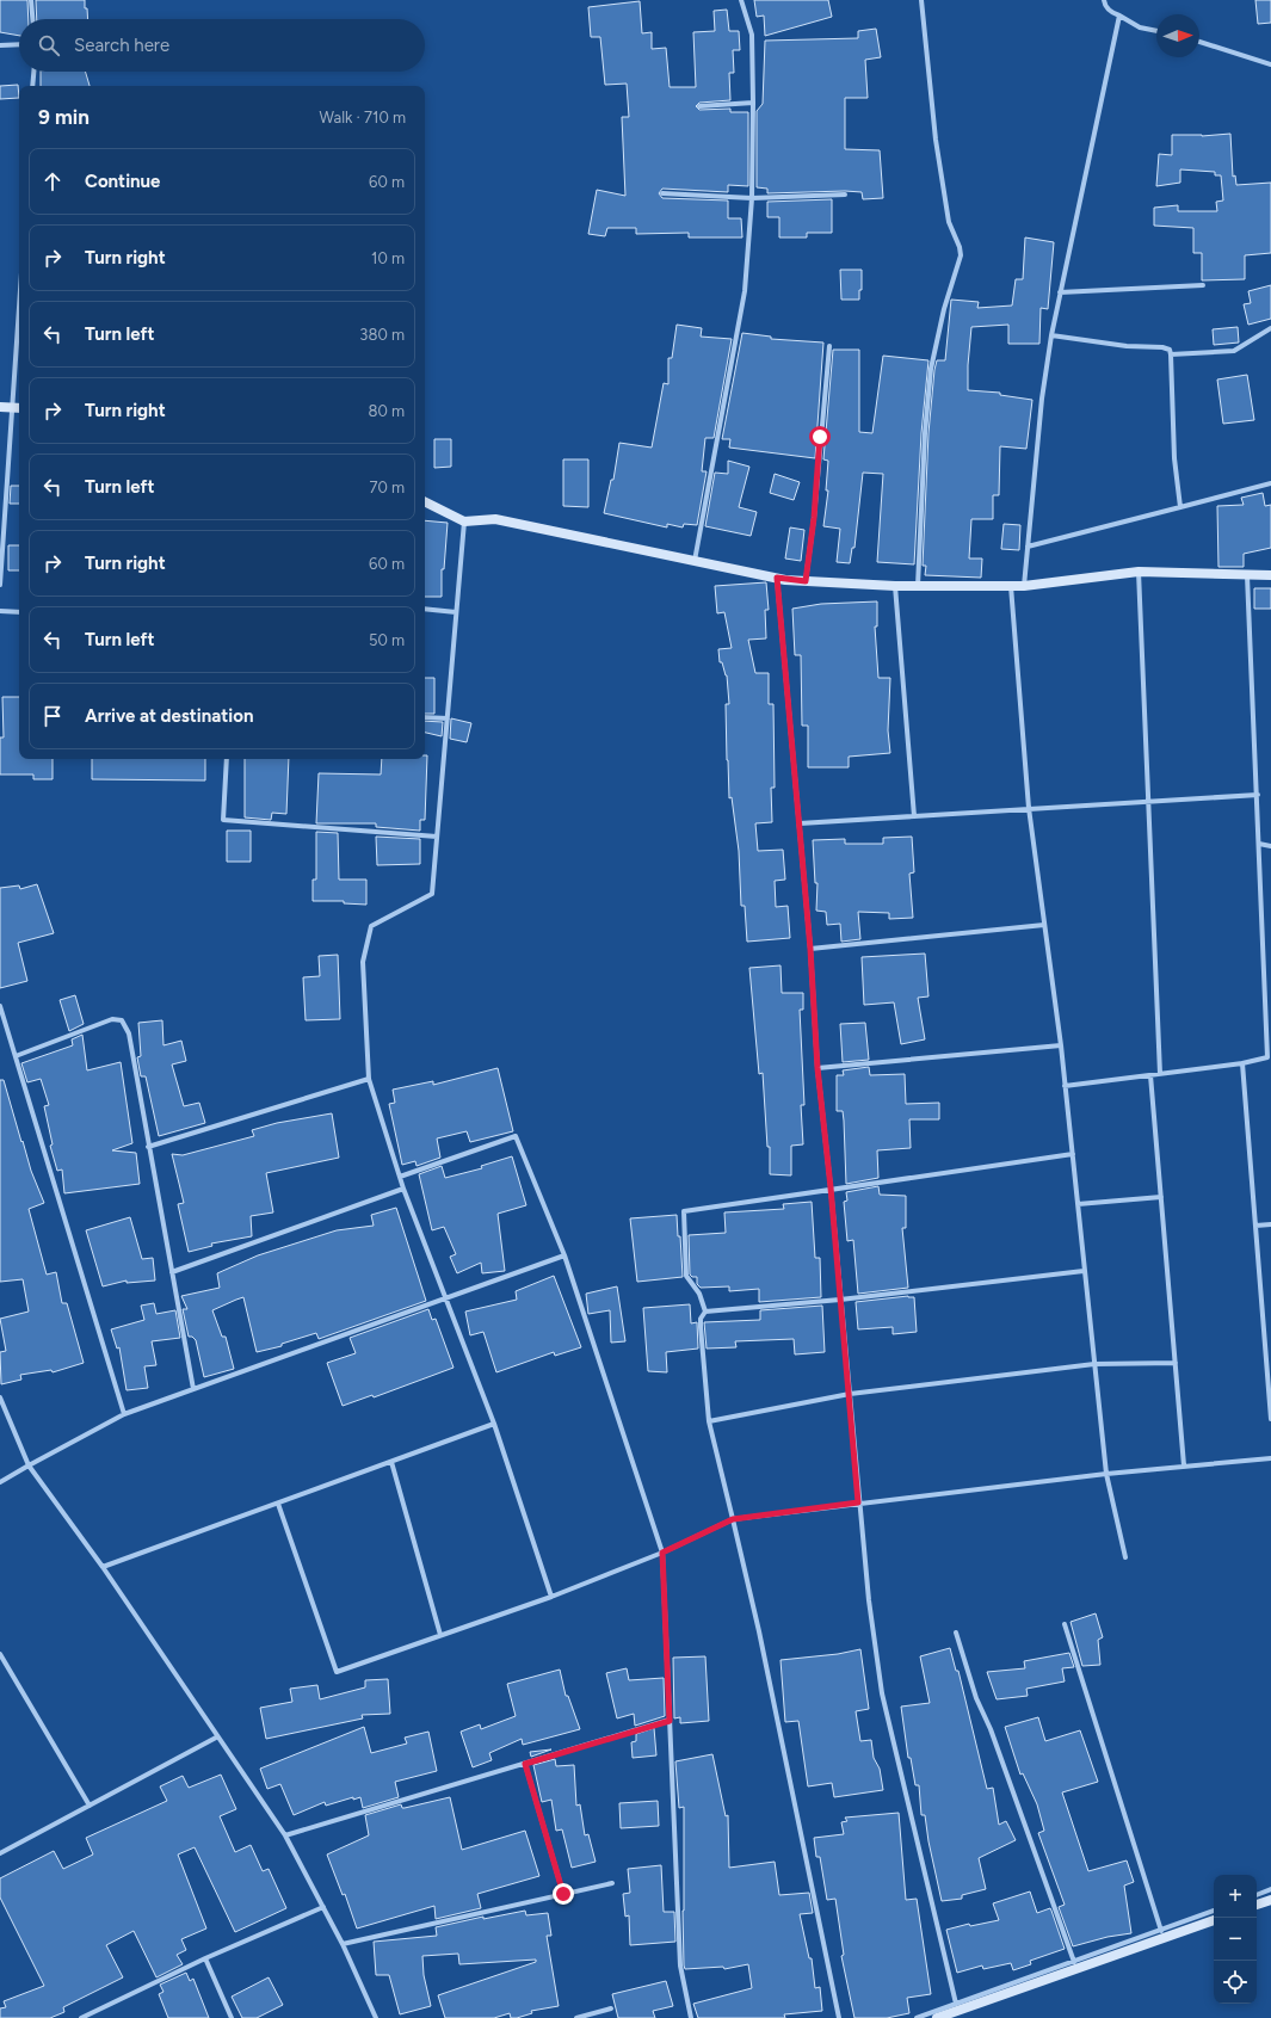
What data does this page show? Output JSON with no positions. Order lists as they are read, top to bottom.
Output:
{
  "north": "right",
  "page": {
    "search": "Search here",
    "heading": ["9 min", "Walk · 710 m"],
    "list": [
      ["Continue", "60 m"],
      ["Turn right", "10 m"],
      ["Turn left", "380 m"],
      ["Turn right", "80 m"],
      ["Turn left", "70 m"],
      ["Turn right", "60 m"],
      ["Turn left", "50 m"],
      "Arrive at destination"
    ],
    "map_buttons": ["+", "−"]
  }
}
